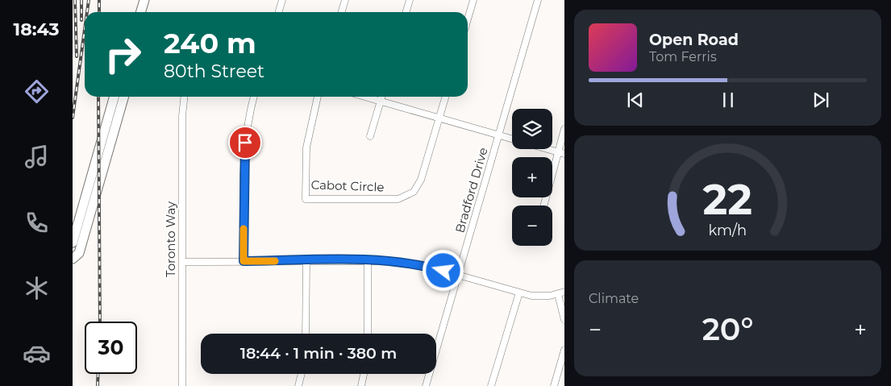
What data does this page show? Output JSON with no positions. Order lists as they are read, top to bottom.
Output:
{
  "streets": {
    "street": ["Cabot Circle", "Bradford Drive", "Toronto Way"]
  },
  "page": {
    "tabs": "18:43",
    "turn": ["240 m", "80th Street"],
    "song": ["Open Road", "Tom Ferris"],
    "map_buttons": ["+", "−"],
    "tile": "Climate",
    "heat": ["−", "20°", "+"],
    "limit": "30",
    "trip": "18:44 · 1 min · 380 m",
    "gauge": ["22", "km/h"]
  }
}
